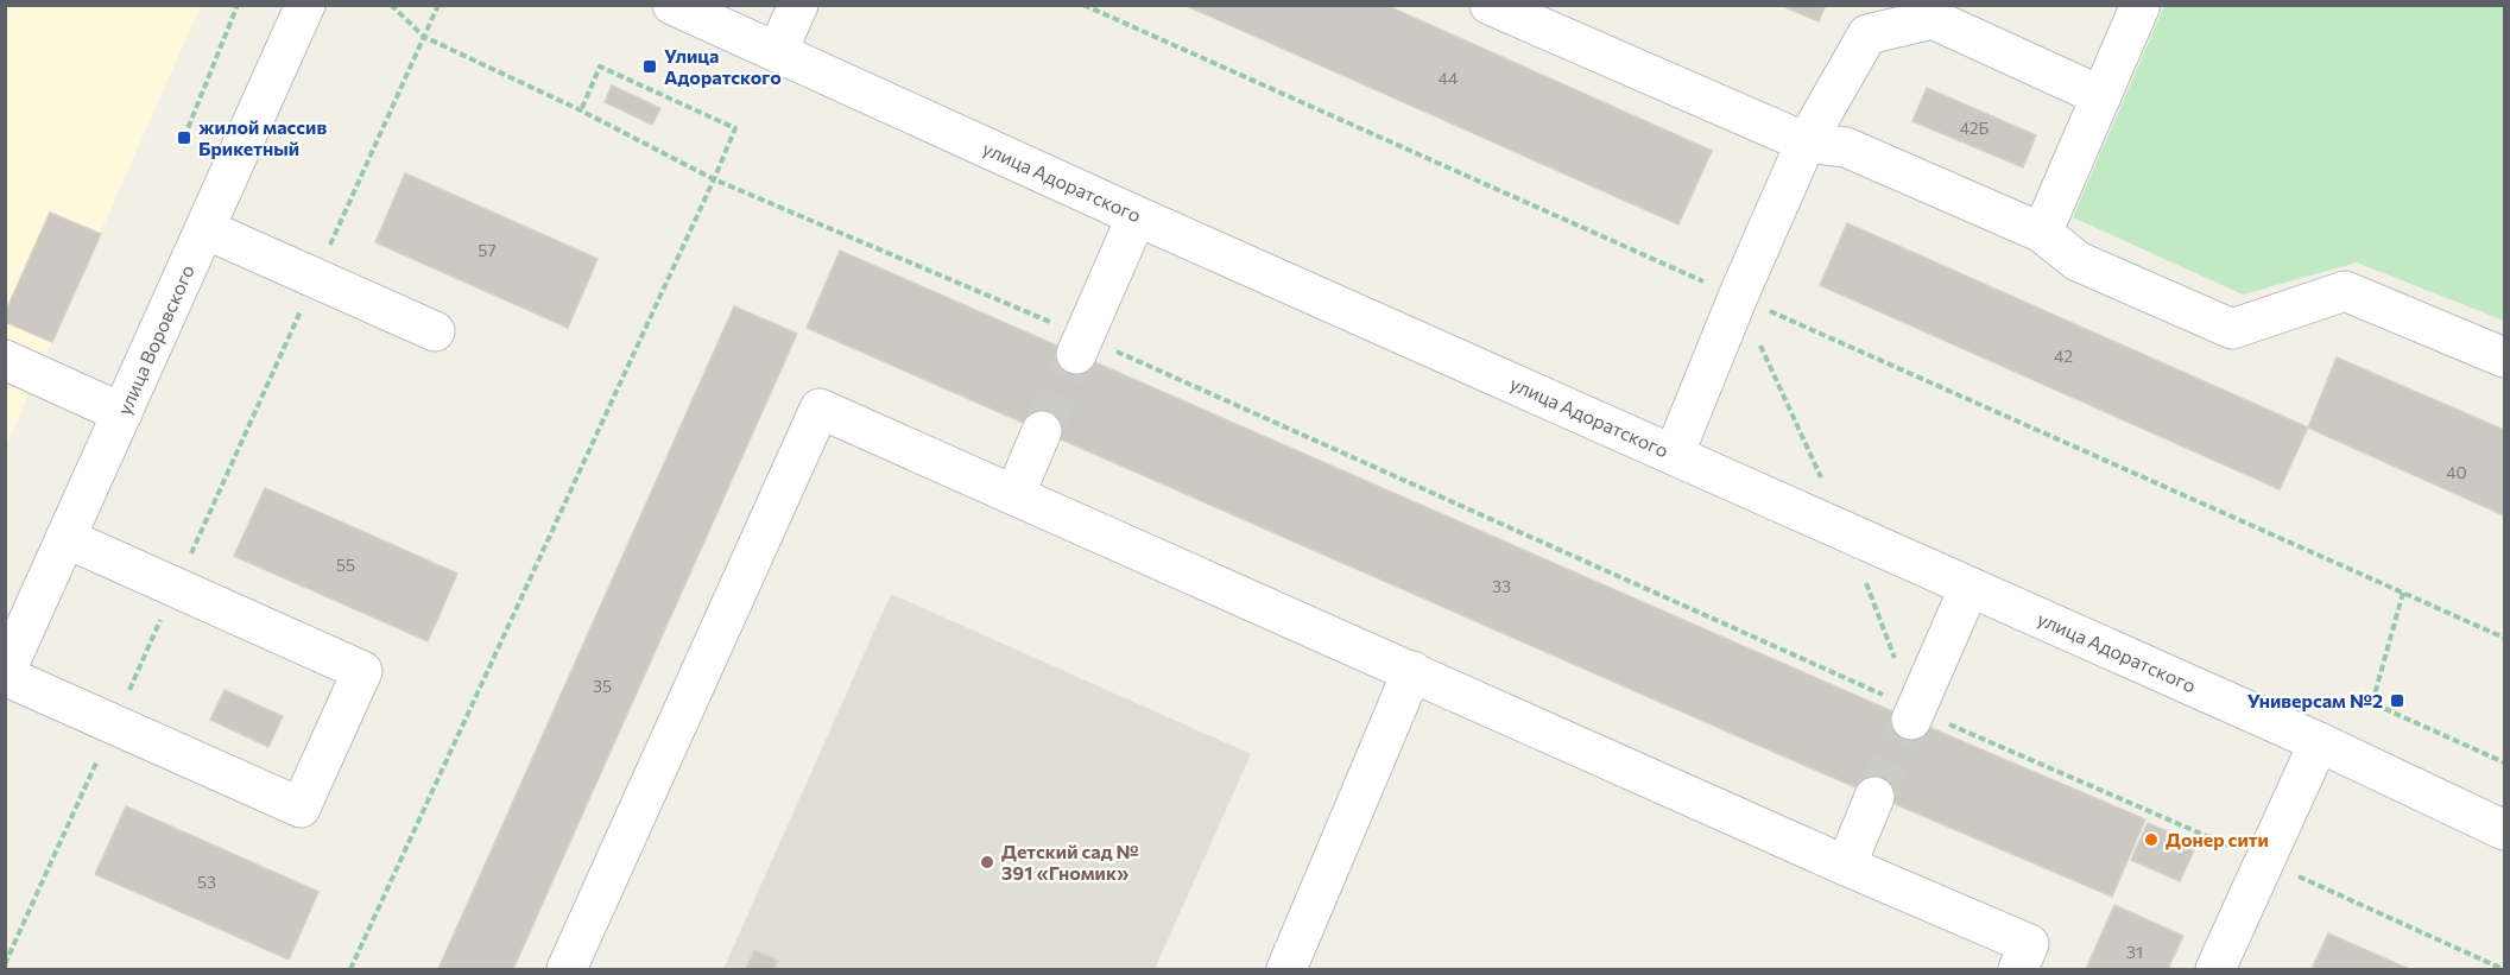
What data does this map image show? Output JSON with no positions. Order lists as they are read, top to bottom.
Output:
{
  "streets": {
    "street": ["улица Адоратского", "улица Воровского"]
  },
  "places": {
    "transit": ["Улица Адоратского", "жилой массив Брикетный", "Универсам №2"],
    "other": ["Донер сити", "Детский сад № 391 «Гномик»"]
  },
  "house_numbers": [
    "44",
    "42Б",
    "57",
    "42",
    "40",
    "55",
    "33",
    "35",
    "53",
    "31"
  ]
}
